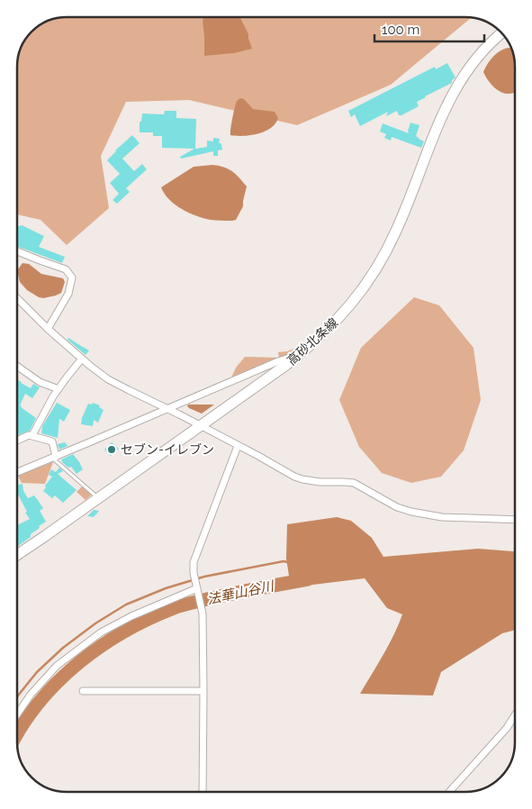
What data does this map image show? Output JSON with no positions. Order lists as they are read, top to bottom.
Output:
{
  "streets": {
    "main road": ["高砂北条線"]
  },
  "water": ["法華山谷川"],
  "places": ["セブン-イレブン"],
  "scale_bar": "100 m"
}
